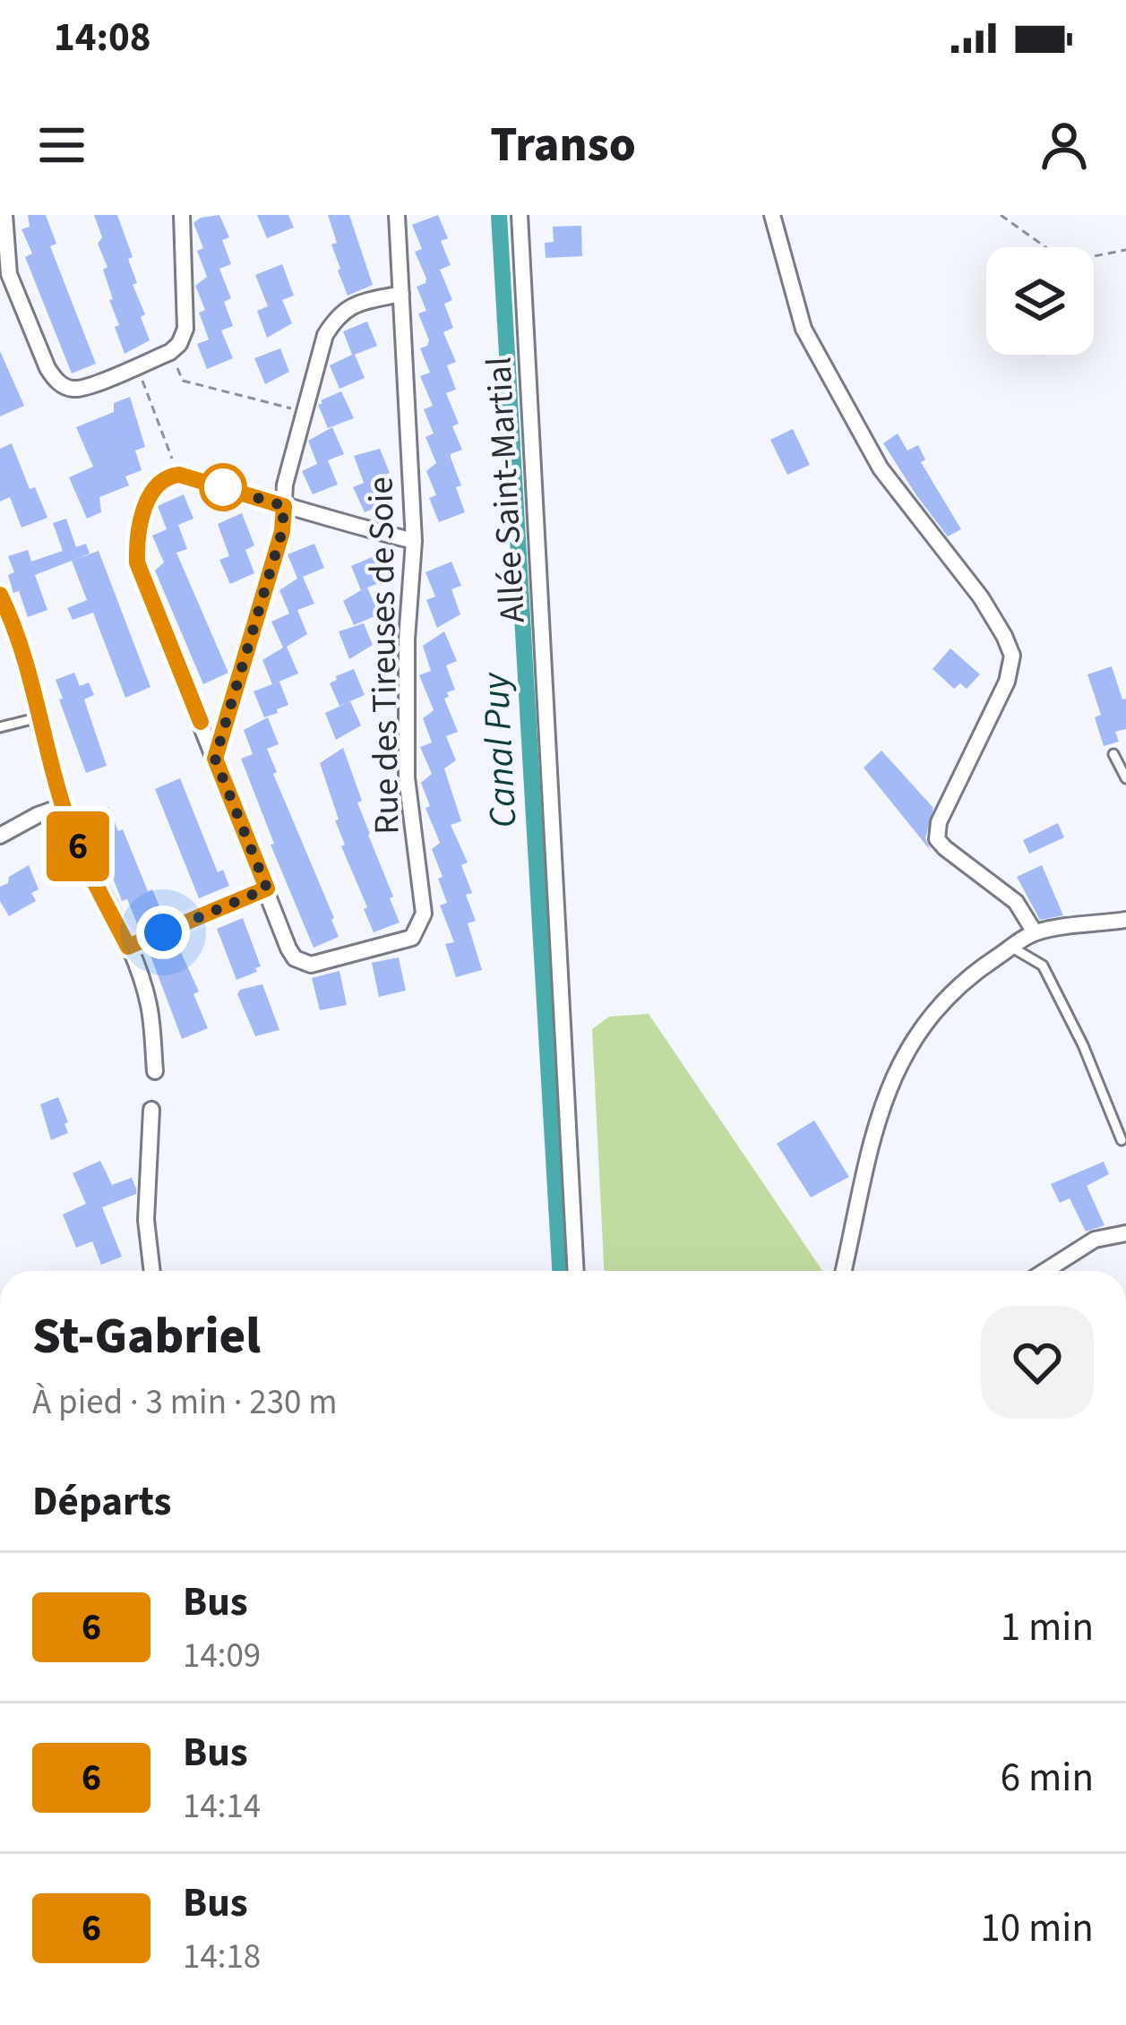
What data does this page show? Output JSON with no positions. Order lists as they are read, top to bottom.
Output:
{
  "streets": {
    "street": ["Allée Saint-Martial", "Rue des Tireuses de Soie"]
  },
  "water": ["Canal Puy"],
  "lines": ["bus line 6"],
  "page": {
    "status": "14:08",
    "header": "Transo",
    "on_map": "6",
    "heading": [
      ["St-Gabriel", "À pied · 3 min · 230 m"],
      "Départs"
    ],
    "list": [
      {
        "mark": "6",
        "name": "Bus",
        "note": "14:09",
        "value": "1 min"
      },
      {
        "mark": "6",
        "name": "Bus",
        "note": "14:14",
        "value": "6 min"
      },
      {
        "mark": "6",
        "name": "Bus",
        "note": "14:18",
        "value": "10 min"
      }
    ]
  }
}
